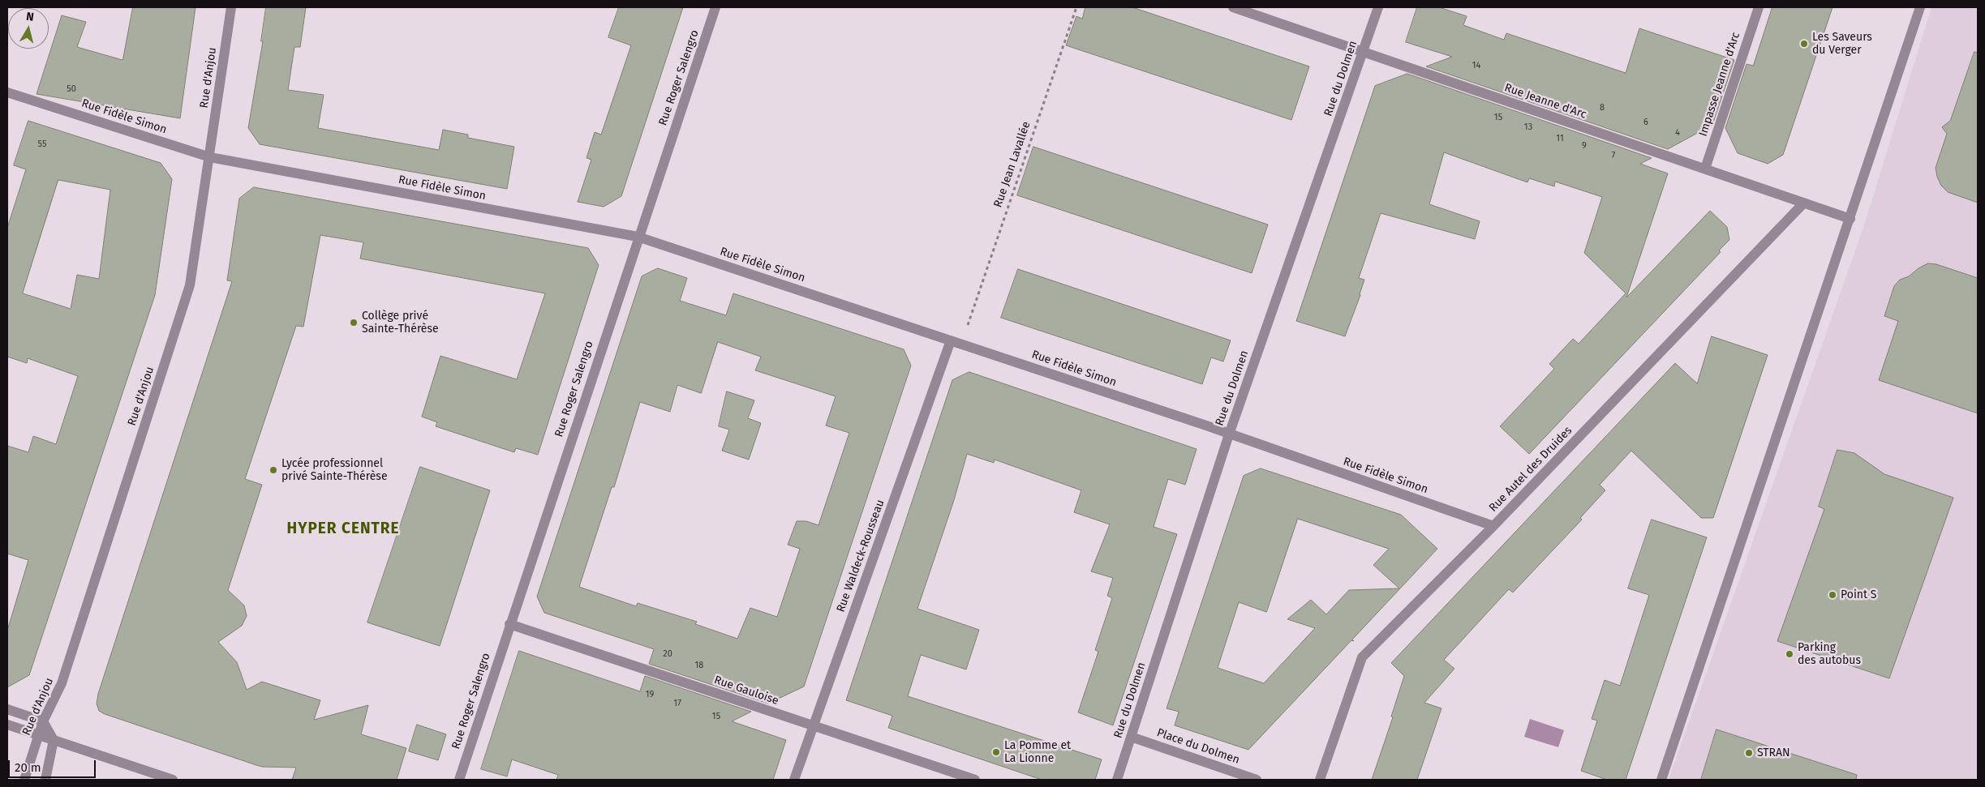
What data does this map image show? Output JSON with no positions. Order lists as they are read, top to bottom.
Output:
{
  "streets": {
    "street": [
      "Rue d'Anjou",
      "Rue Roger Salengro",
      "Rue du Dolmen",
      "Impasse Jeanne d'Arc",
      "Rue Jeanne d'Arc",
      "Rue Fidèle Simon",
      "Rue Autel des Druides",
      "Rue Waldeck-Rousseau",
      "Rue Gauloise",
      "Place du Dolmen"
    ],
    "path": ["Rue Jean Lavallée"]
  },
  "crossings": [
    ["Rue d'Anjou", "Rue Fidèle Simon"],
    ["Rue Roger Salengro", "Rue Fidèle Simon"],
    ["Rue Roger Salengro", "Rue Gauloise"],
    ["Rue du Dolmen", "Rue Jeanne d'Arc"],
    ["Rue du Dolmen", "Rue Fidèle Simon"],
    ["Rue du Dolmen", "Place du Dolmen"],
    ["Impasse Jeanne d'Arc", "Rue Jeanne d'Arc"],
    ["Rue Jeanne d'Arc", "Rue Autel des Druides"],
    ["Rue Fidèle Simon", "Rue Autel des Druides"],
    ["Rue Fidèle Simon", "Rue Waldeck-Rousseau"],
    ["Rue Waldeck-Rousseau", "Rue Gauloise"]
  ],
  "districts": ["HYPER CENTRE"],
  "places": [
    "Les Saveurs du Verger",
    "Collège privé Sainte-Thérèse",
    "Lycée professionnel privé Sainte-Thérèse",
    "Point S",
    "Parking des autobus",
    "La Pomme et La Lionne",
    "STRAN"
  ],
  "house_numbers": [
    "14",
    "50",
    "8",
    "15",
    "6",
    "13",
    "4",
    "11",
    "55",
    "9",
    "7",
    "20",
    "18",
    "19",
    "17",
    "15"
  ],
  "scale_bar": "20 m",
  "north": "top"
}
